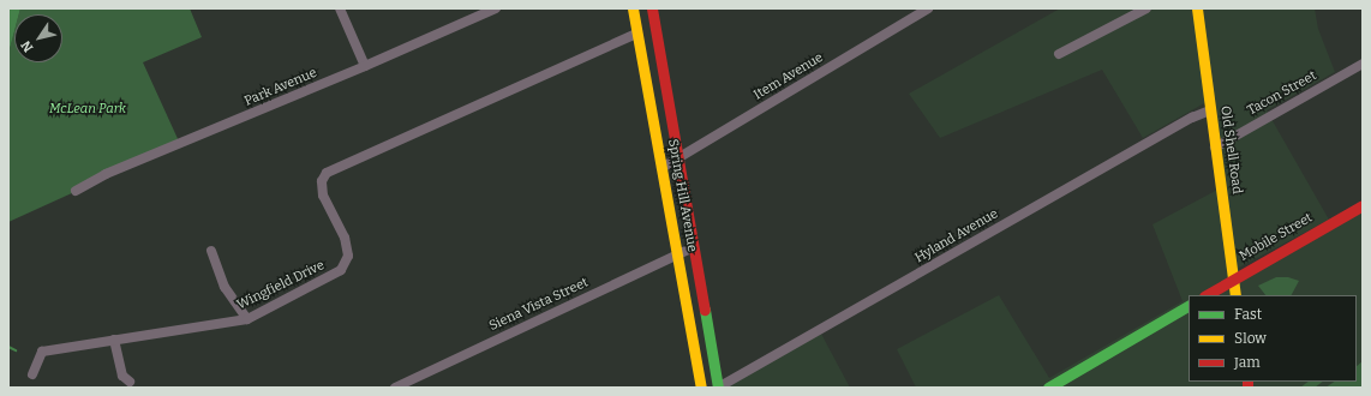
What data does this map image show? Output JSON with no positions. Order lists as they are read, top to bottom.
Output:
{
  "streets": {
    "main road": ["Old Shell Road", "Spring Hill Avenue", "Mobile Street"],
    "street": [
      "Item Avenue",
      "Park Avenue",
      "Tacon Street",
      "Hyland Avenue",
      "Wingfield Drive",
      "Siena Vista Street"
    ]
  },
  "crossings": [
    ["Item Avenue", "Spring Hill Avenue"],
    ["Tacon Street", "Old Shell Road"],
    ["Old Shell Road", "Hyland Avenue"],
    ["Old Shell Road", "Mobile Street"],
    ["Spring Hill Avenue", "Hyland Avenue"],
    ["Spring Hill Avenue", "Wingfield Drive"],
    ["Spring Hill Avenue", "Siena Vista Street"]
  ],
  "parks": ["McLean Park"],
  "legend": ["Fast", "Slow", "Jam"],
  "north": "bottom left"
}
